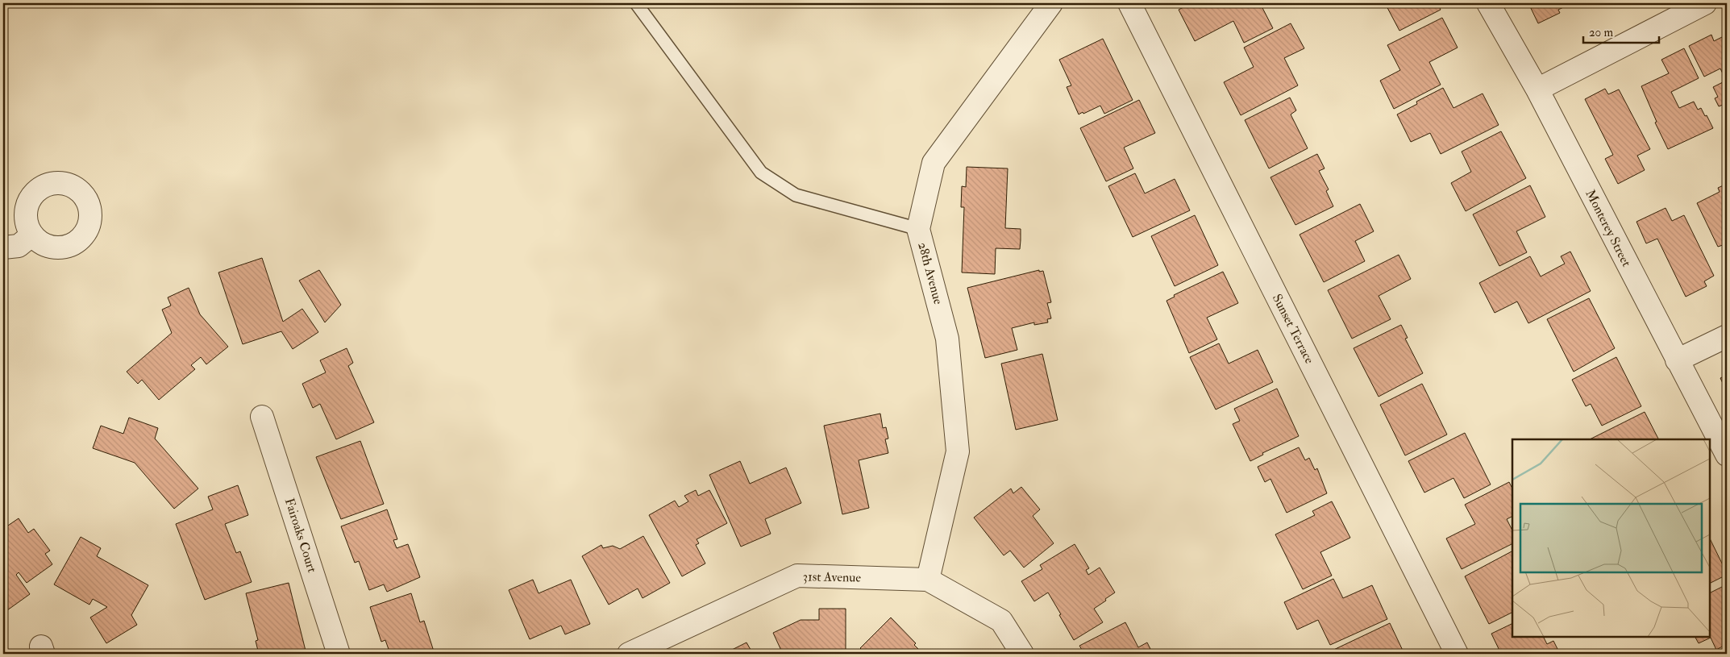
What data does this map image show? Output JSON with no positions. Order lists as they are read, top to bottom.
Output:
{
  "streets": {
    "street": [
      "Monterey Street",
      "28th Avenue",
      "Sunset Terrace",
      "Fairoaks Court",
      "31st Avenue"
    ]
  },
  "crossings": [
    ["28th Avenue", "31st Avenue"]
  ],
  "scale_bar": "20 m"
}
